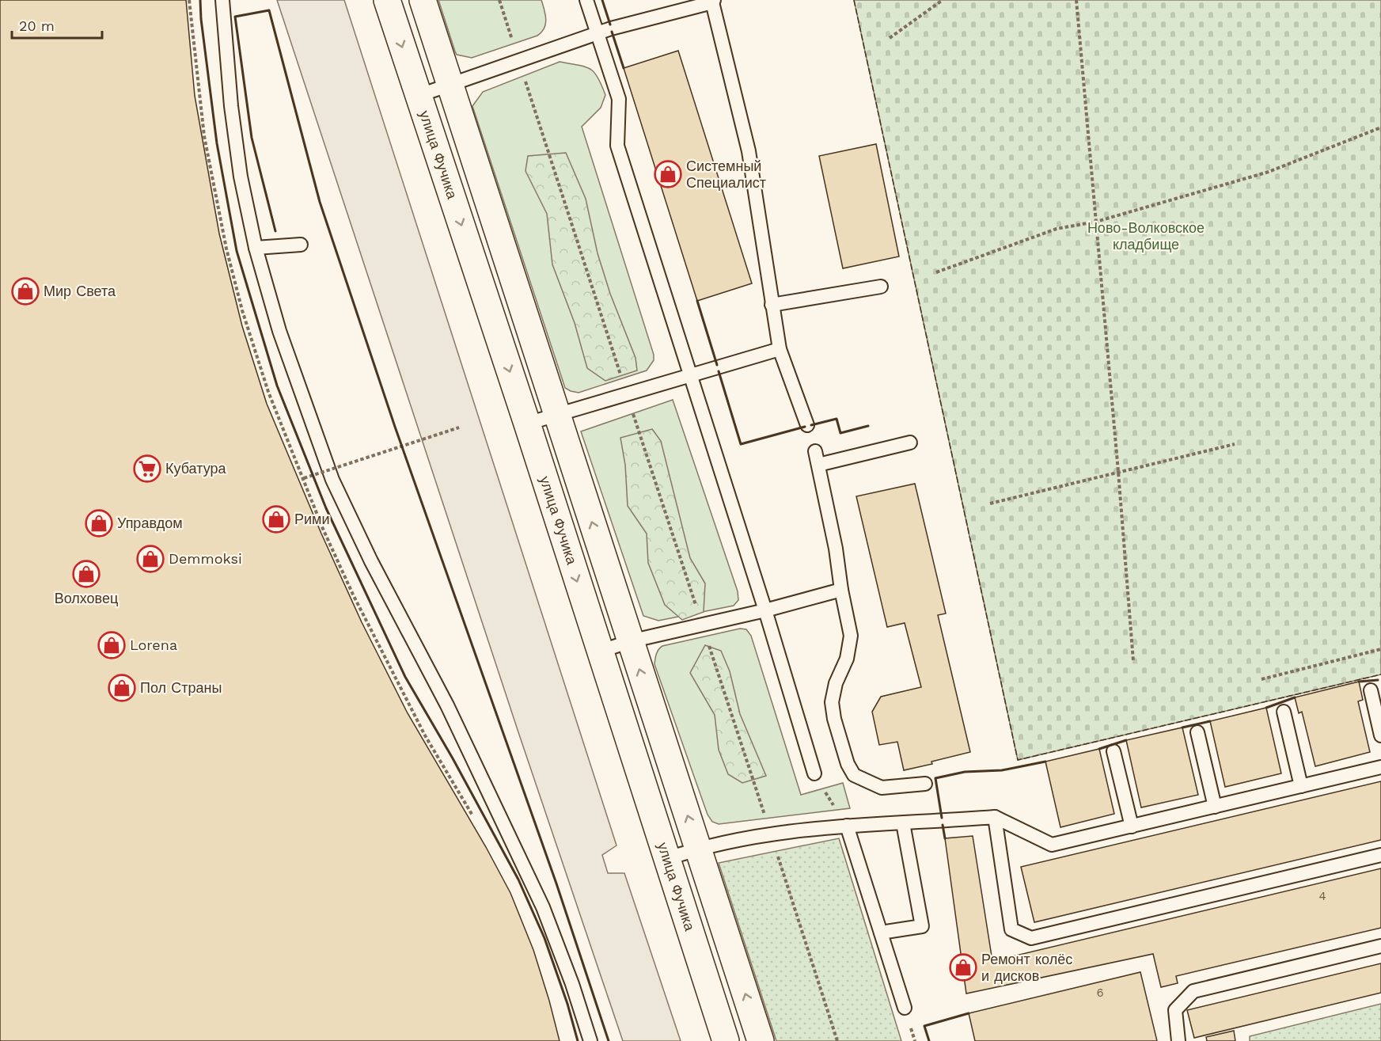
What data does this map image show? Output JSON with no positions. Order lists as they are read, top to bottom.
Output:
{
  "streets": {
    "street": ["улица Фучика"]
  },
  "parks": ["Ново-Волковское кладбище"],
  "places": {
    "shop": [
      "Системный Специалист",
      "Мир Света",
      "Рими",
      "Управдом",
      "Demmoksi",
      "Волховец",
      "Lorena",
      "Пол Страны",
      "Ремонт колёс и дисков"
    ],
    "supermarket": ["Кубатура"]
  },
  "house_numbers": ["4", "6"],
  "scale_bar": "20 m"
}
